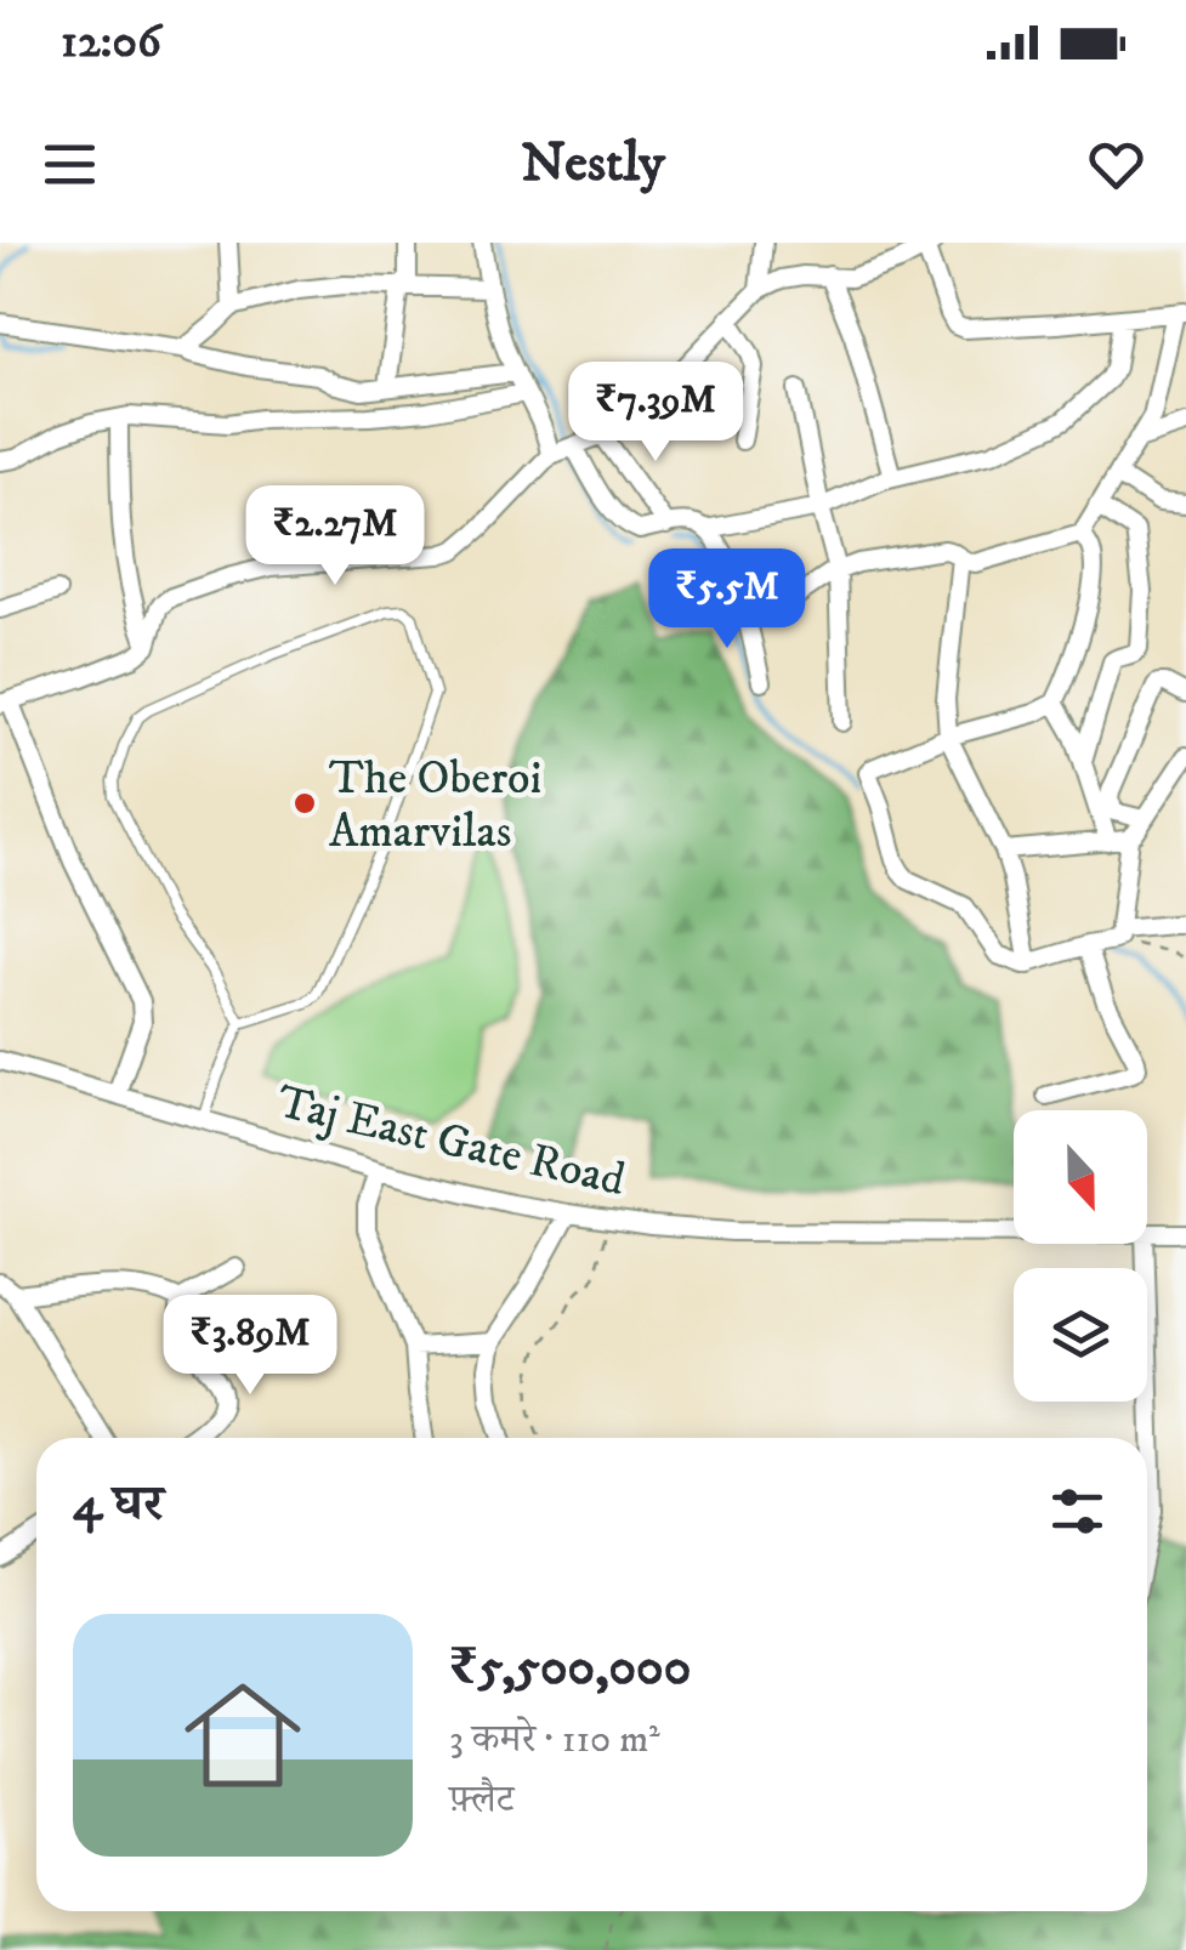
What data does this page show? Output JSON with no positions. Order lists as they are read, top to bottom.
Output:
{
  "streets": {
    "street": ["Taj East Gate Road"]
  },
  "places": ["The Oberoi Amarvilas"],
  "north": "bottom",
  "page": {
    "status": "12:06",
    "header": "Nestly",
    "price": [
      "₹7.39M",
      "₹2.27M",
      "₹5.5M",
      "₹3.89M"
    ],
    "heading": "4 घर",
    "list": [
      {
        "name": "₹5,500,000",
        "note": "3 कमरे · 110 m² · फ़्लैट"
      }
    ]
  }
}
